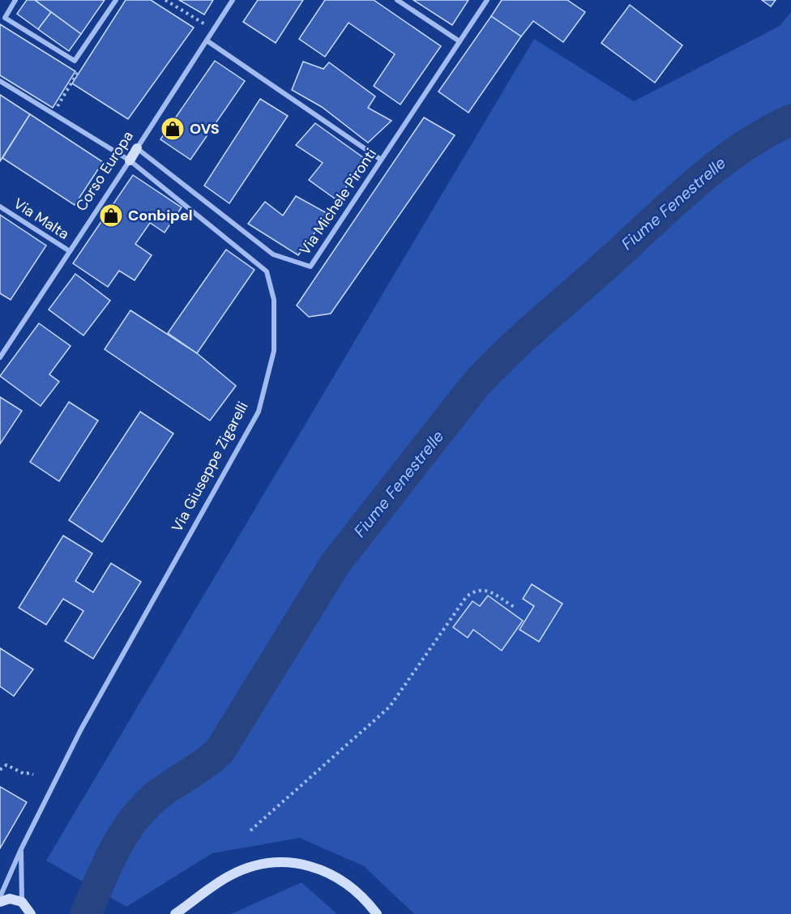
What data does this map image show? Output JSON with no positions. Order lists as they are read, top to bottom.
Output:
{
  "streets": {
    "street": [
      "Corso Europa",
      "Via Michele Pironti",
      "Via Malta",
      "Via Giuseppe Zigarelli"
    ]
  },
  "crossings": [
    ["Corso Europa", "Via Michele Pironti"],
    ["Corso Europa", "Via Malta"],
    ["Corso Europa", "Via Giuseppe Zigarelli"]
  ],
  "water": ["Fiume Fenestrelle"],
  "places": {
    "shop": ["OVS", "Conbipel"]
  }
}
